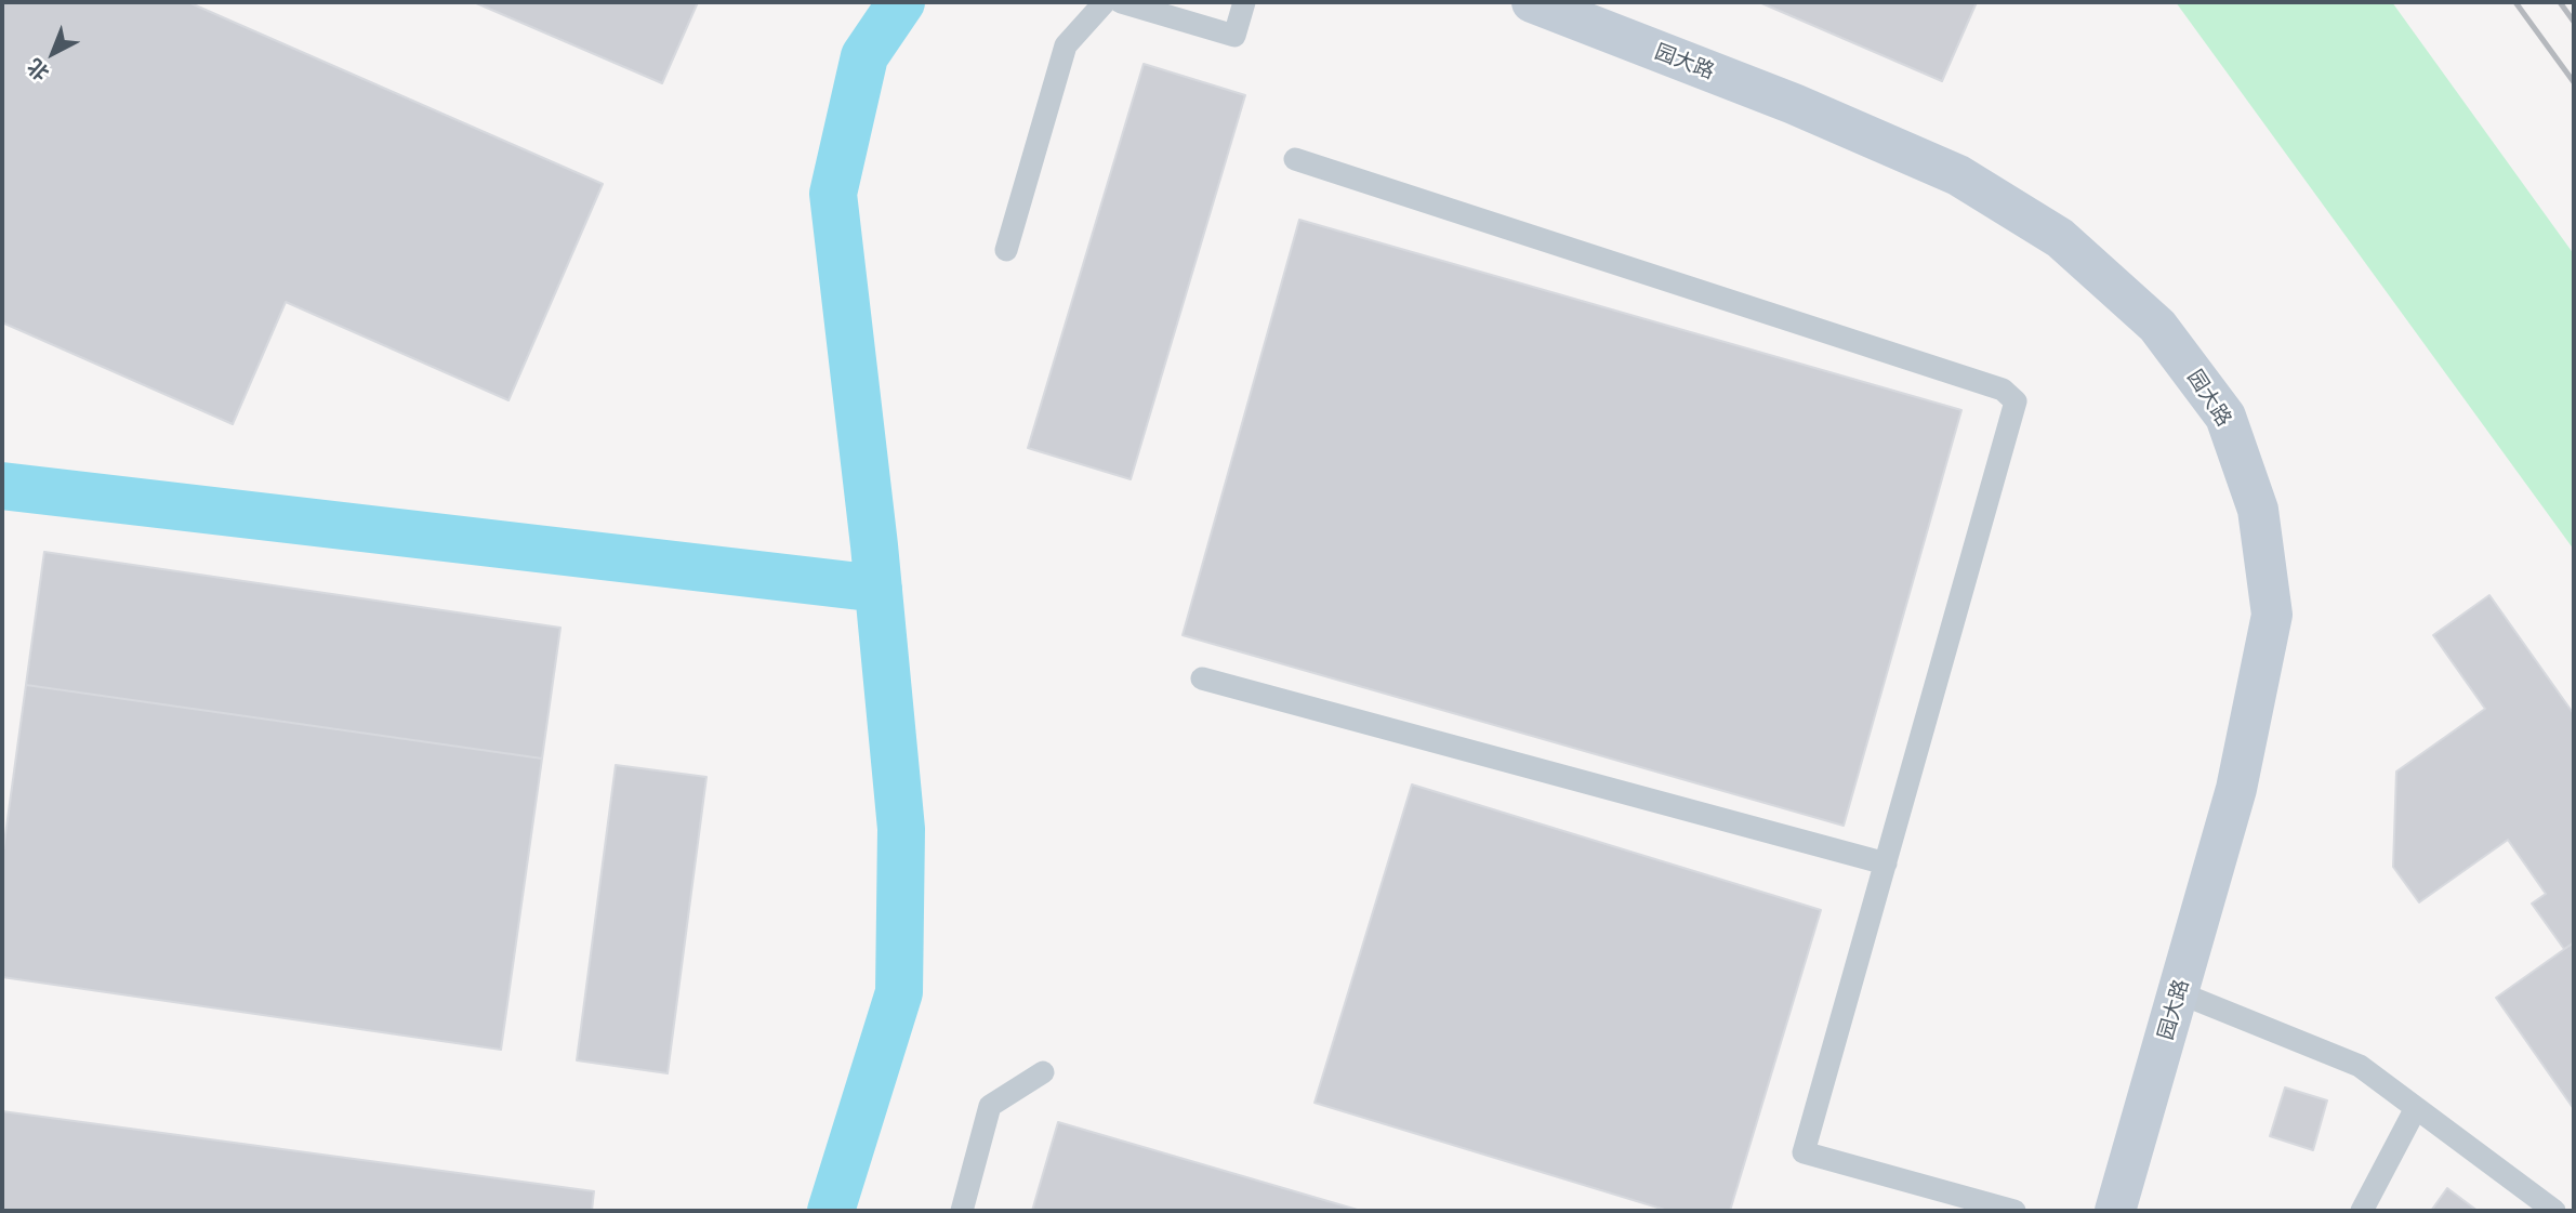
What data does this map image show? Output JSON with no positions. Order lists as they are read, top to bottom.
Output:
{
  "streets": {
    "street": ["园大路"]
  },
  "north": "bottom left"
}
